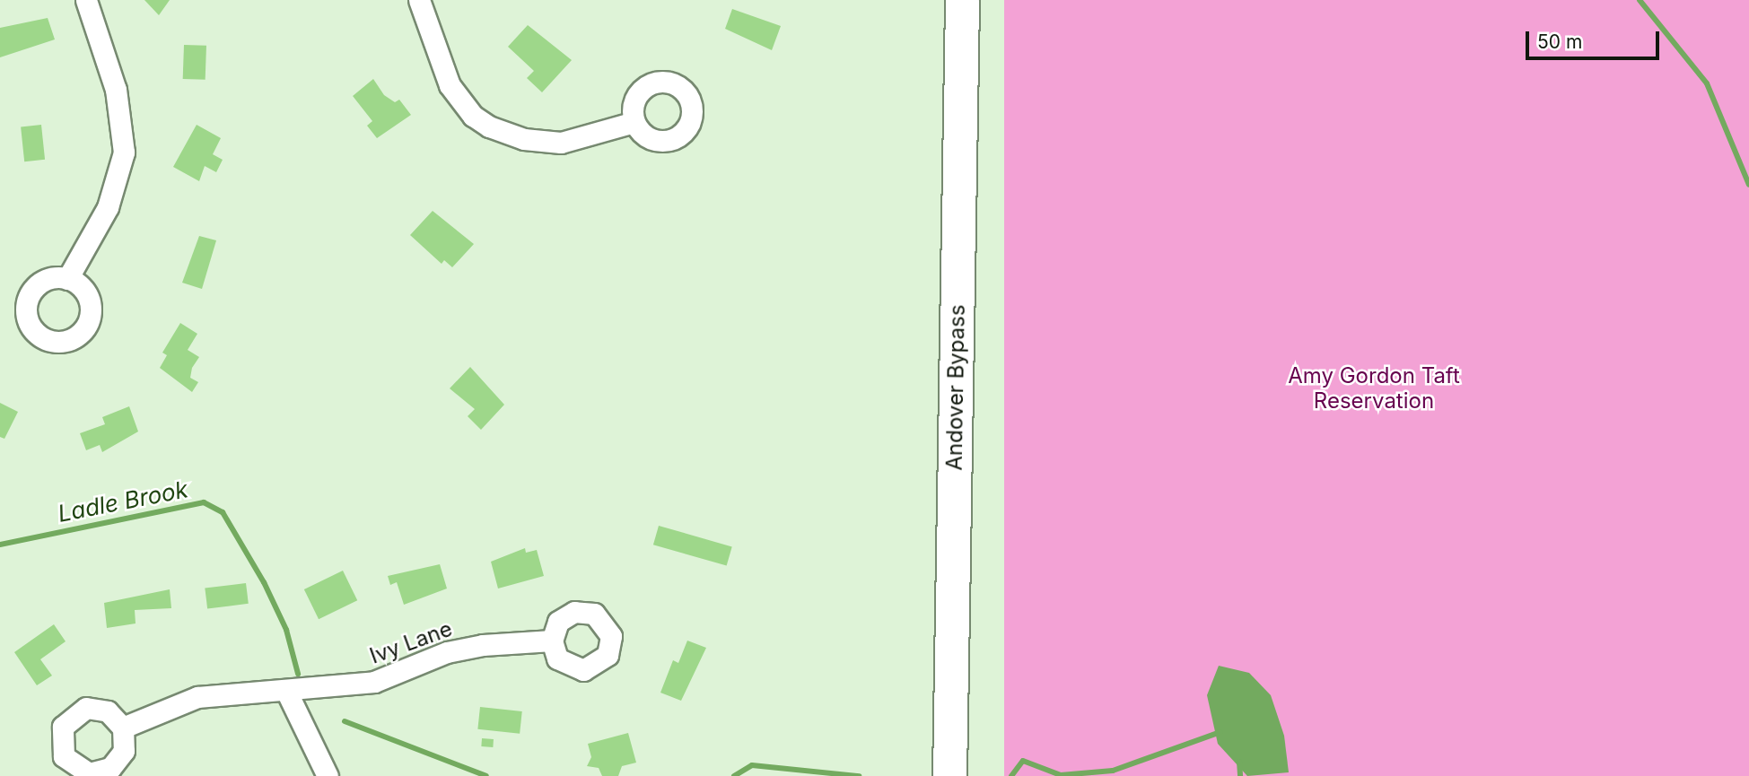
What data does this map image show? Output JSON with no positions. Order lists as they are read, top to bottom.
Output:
{
  "streets": {
    "main road": ["Andover Bypass"],
    "street": ["Ivy Lane"]
  },
  "water": ["Ladle Brook"],
  "parks": ["Amy Gordon Taft Reservation"],
  "scale_bar": "50 m"
}
